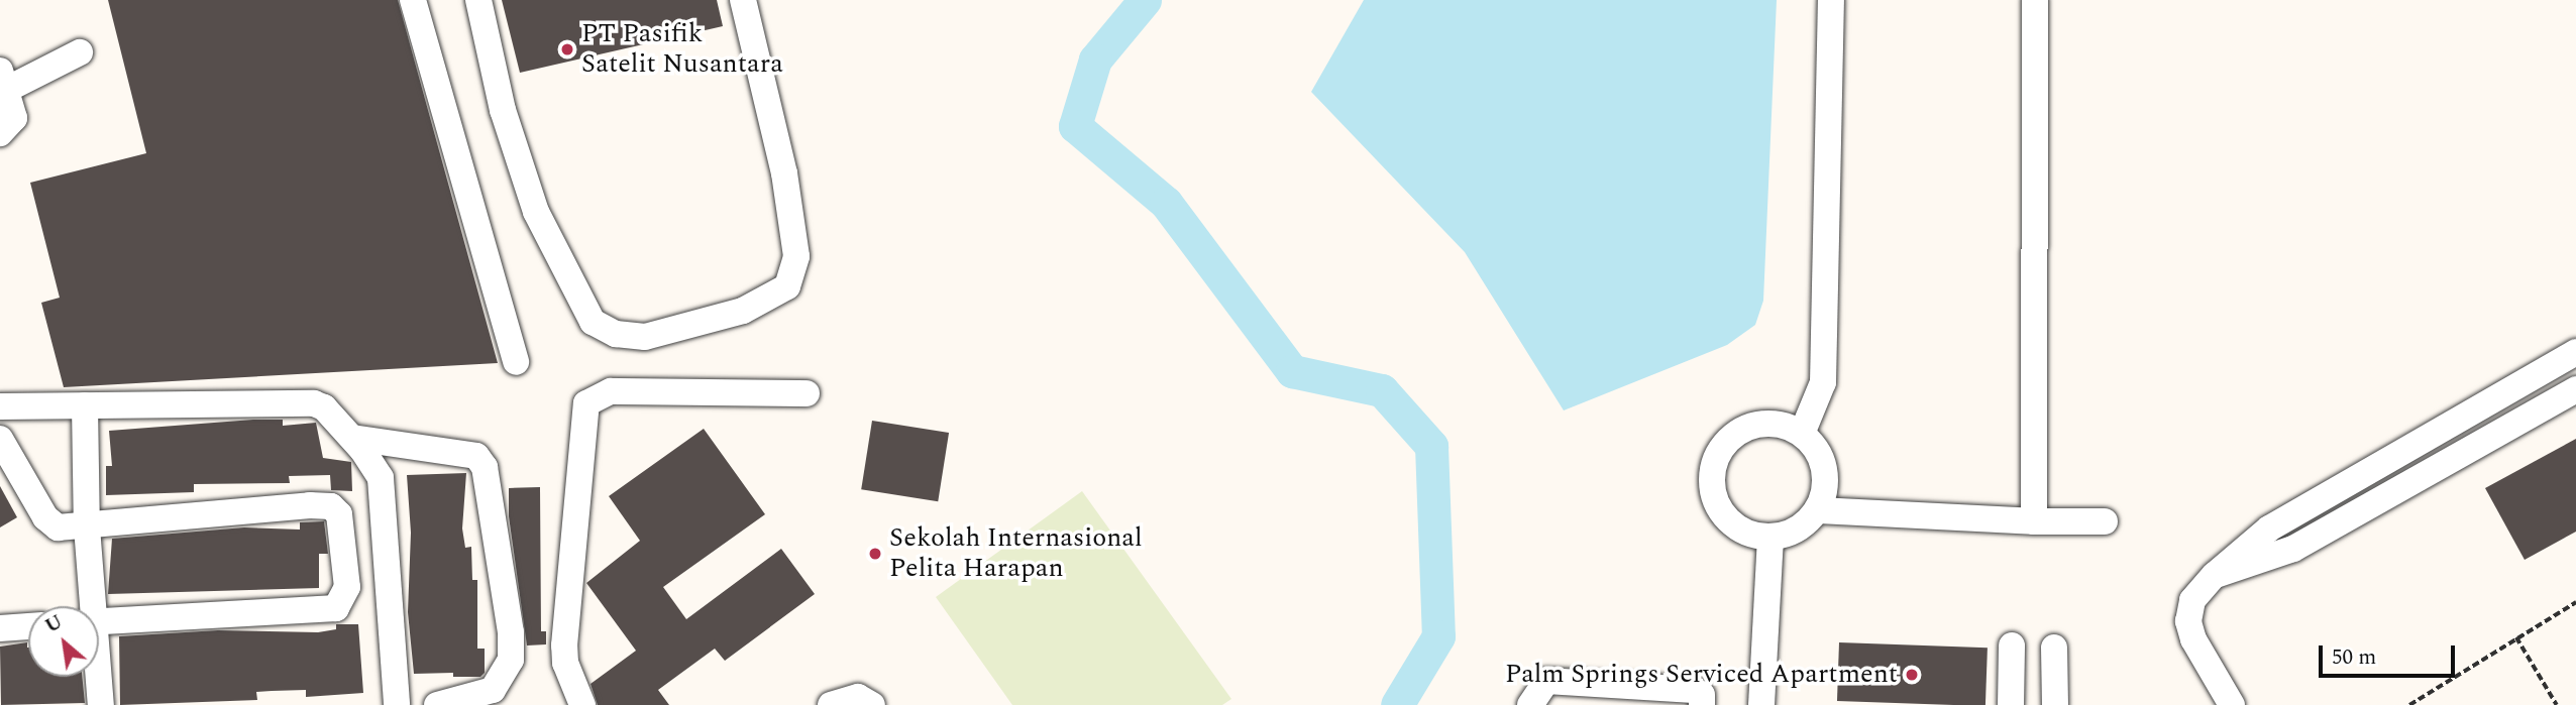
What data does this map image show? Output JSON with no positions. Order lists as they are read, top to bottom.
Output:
{
  "places": ["PT Pasifik Satelit Nusantara", "Sekolah Internasional Pelita Harapan", "Palm Springs Serviced Apartment"],
  "scale_bar": "50 m",
  "north": "top left"
}
